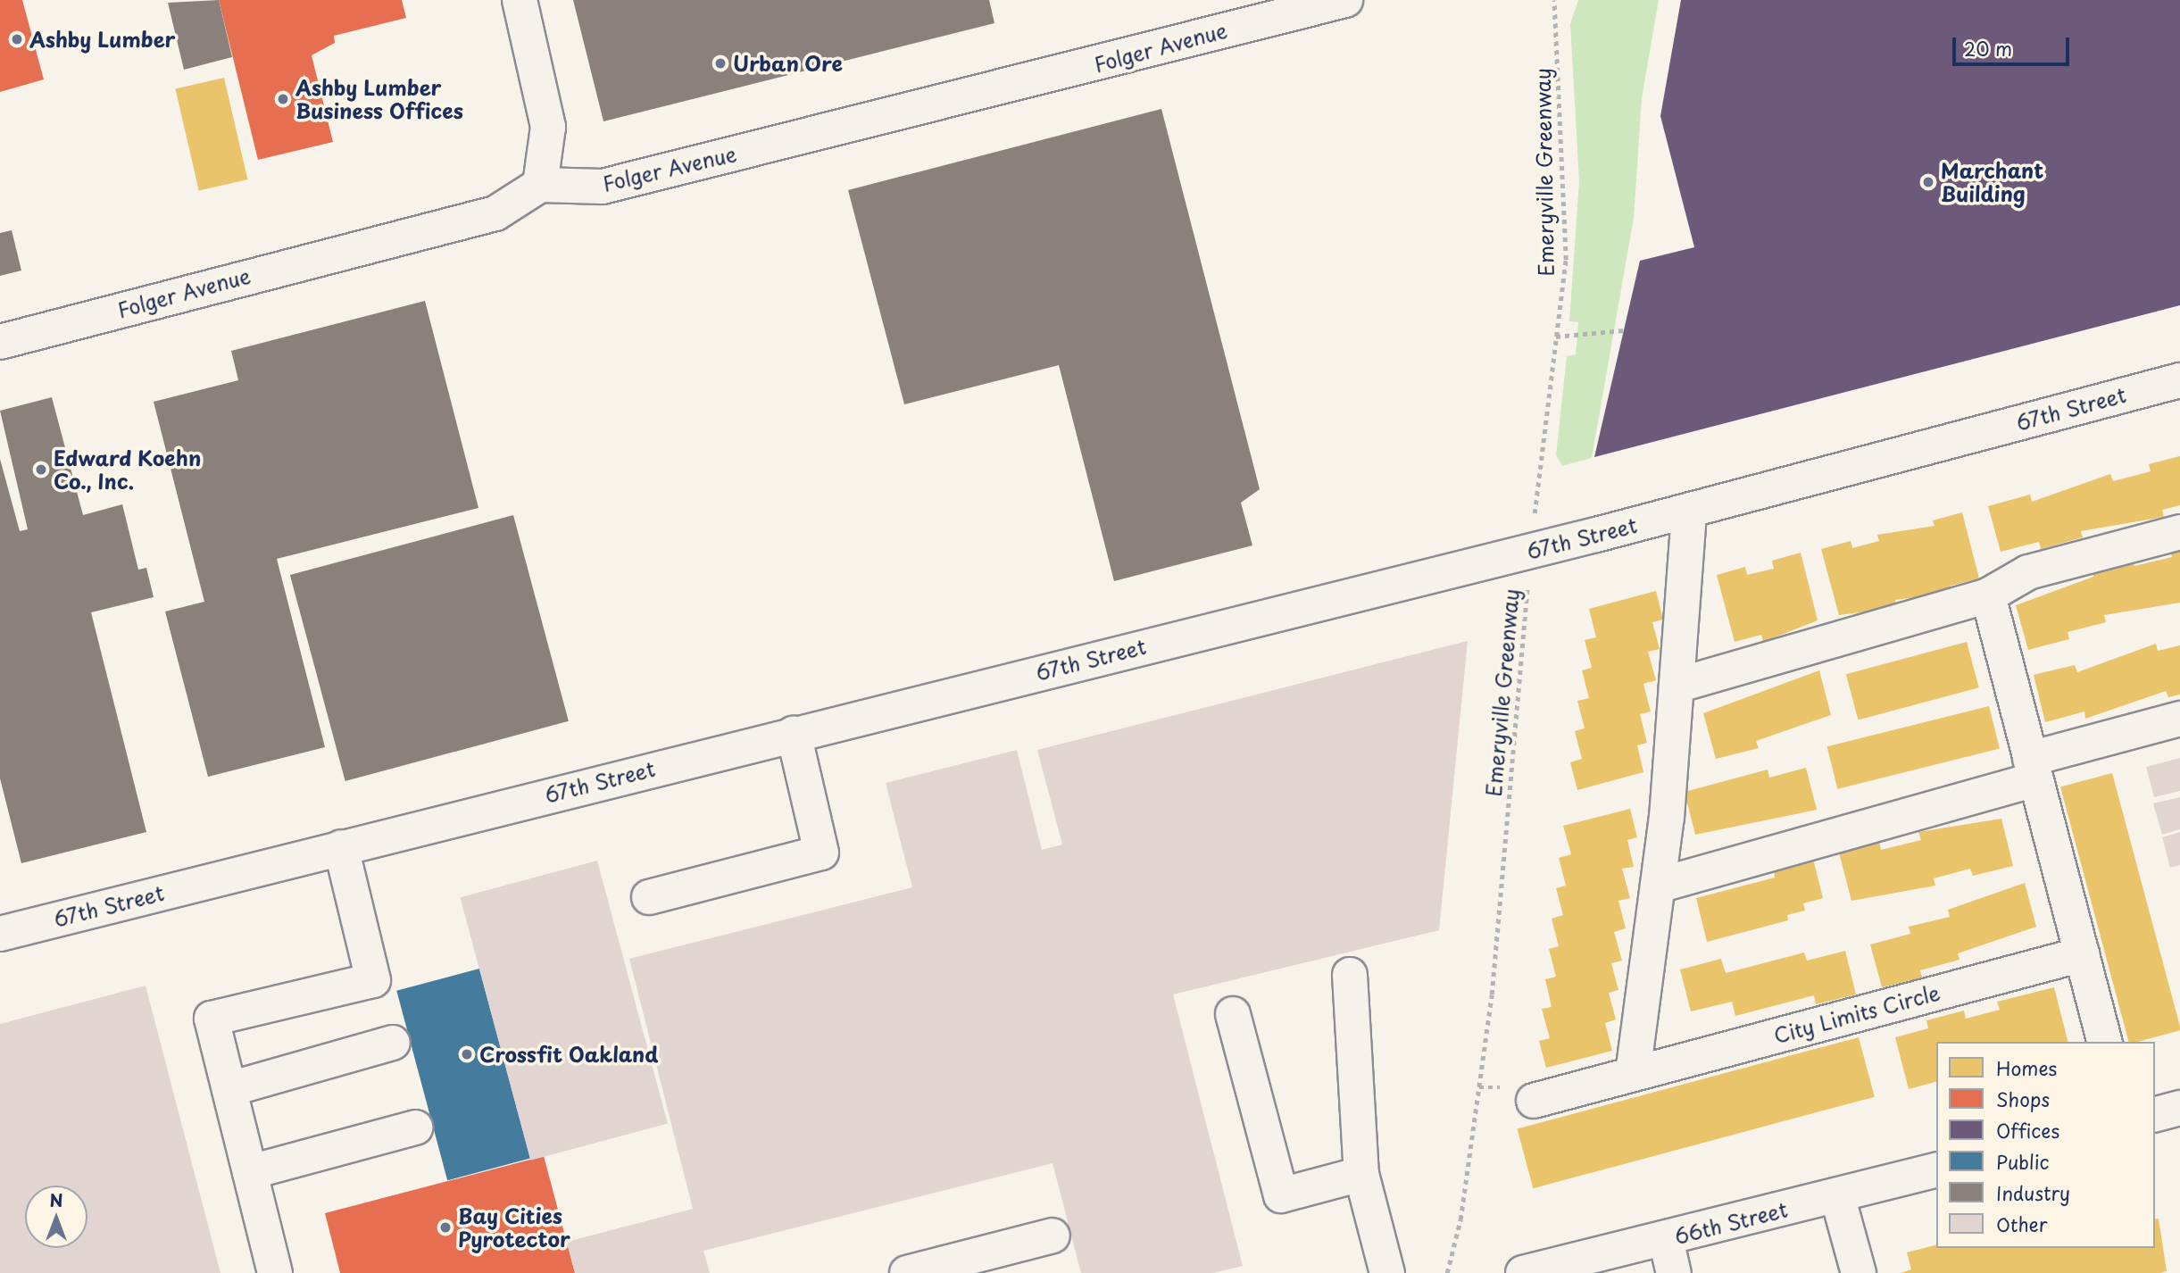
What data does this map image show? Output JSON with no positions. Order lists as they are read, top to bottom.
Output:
{
  "streets": {
    "street": [
      "Folger Avenue",
      "67th Street",
      "City Limits Circle",
      "66th Street"
    ],
    "path": ["Emeryville Greenway"]
  },
  "crossings": [
    ["Emeryville Greenway", "67th Street"]
  ],
  "places": [
    "Ashby Lumber",
    "Urban Ore",
    "Ashby Lumber Business Offices",
    "Marchant Building",
    "Edward Koehn Co., Inc.",
    "Crossfit Oakland",
    "Bay Cities Pyrotector"
  ],
  "legend": [
    "Homes",
    "Shops",
    "Offices",
    "Public",
    "Industry",
    "Other"
  ],
  "scale_bar": "20 m",
  "north": "top"
}
